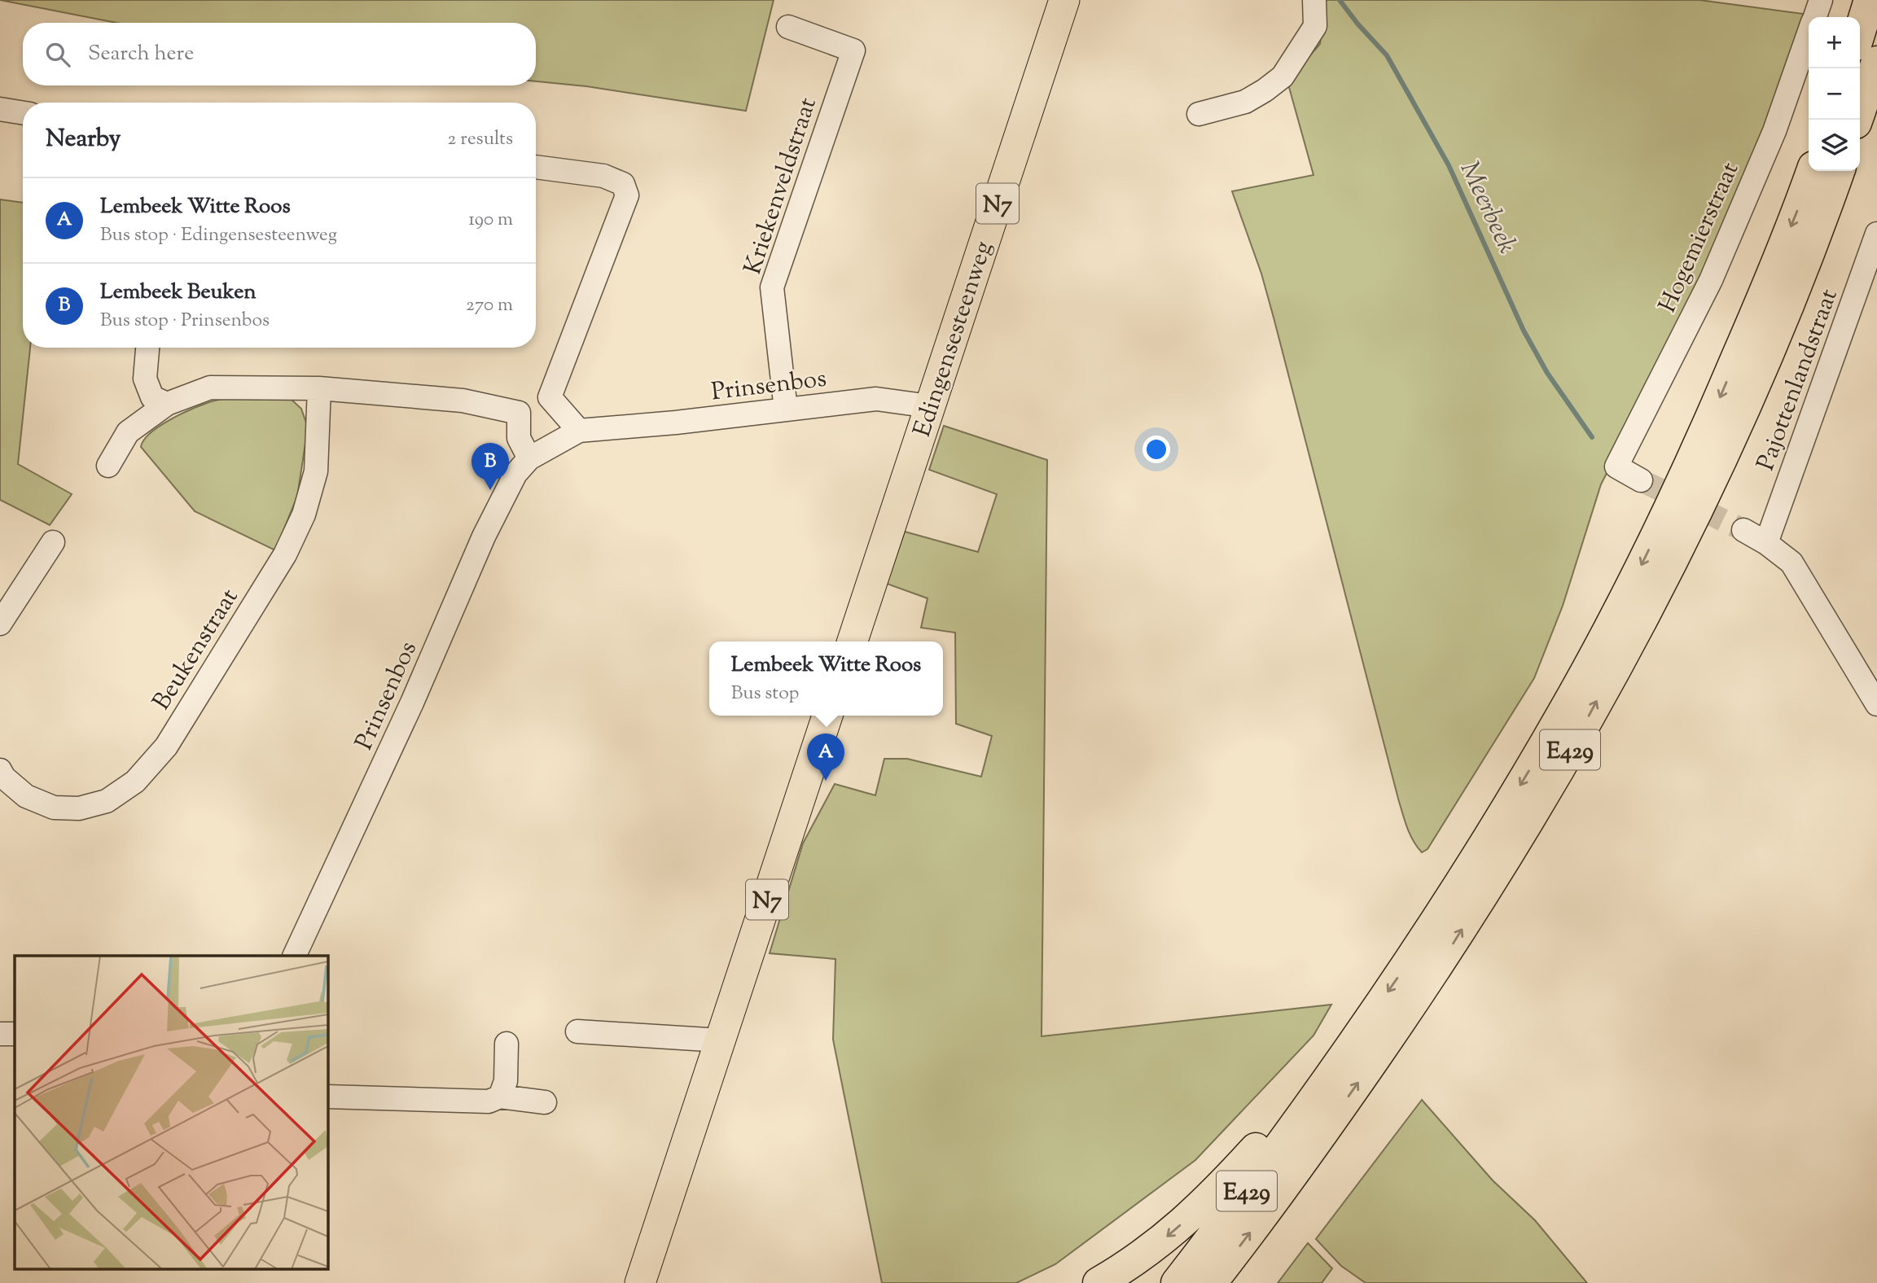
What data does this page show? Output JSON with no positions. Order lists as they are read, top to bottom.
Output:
{
  "streets": {
    "highway": ["E429"],
    "main road": ["N7", "Edingensesteenweg"],
    "street": [
      "Kriekenveldstraat",
      "Hogemierstraat",
      "Pajottenlandstraat",
      "Prinsenbos",
      "Beukenstraat"
    ]
  },
  "crossings": [
    ["Kriekenveldstraat", "Prinsenbos"],
    ["Edingensesteenweg", "Prinsenbos"]
  ],
  "water": ["Meerbeek"],
  "page": {
    "map_buttons": ["+", "−"],
    "search": "Search here",
    "heading": ["Nearby", "2 results"],
    "list": [
      {
        "mark": "A",
        "name": "Lembeek Witte Roos",
        "note": "Bus stop · Edingensesteenweg",
        "value": "190 m"
      },
      {
        "mark": "B",
        "name": "Lembeek Beuken",
        "note": "Bus stop · Prinsenbos",
        "value": "270 m"
      }
    ],
    "pins": ["B", "A"],
    "popup": ["Lembeek Witte Roos", "Bus stop"]
  }
}
